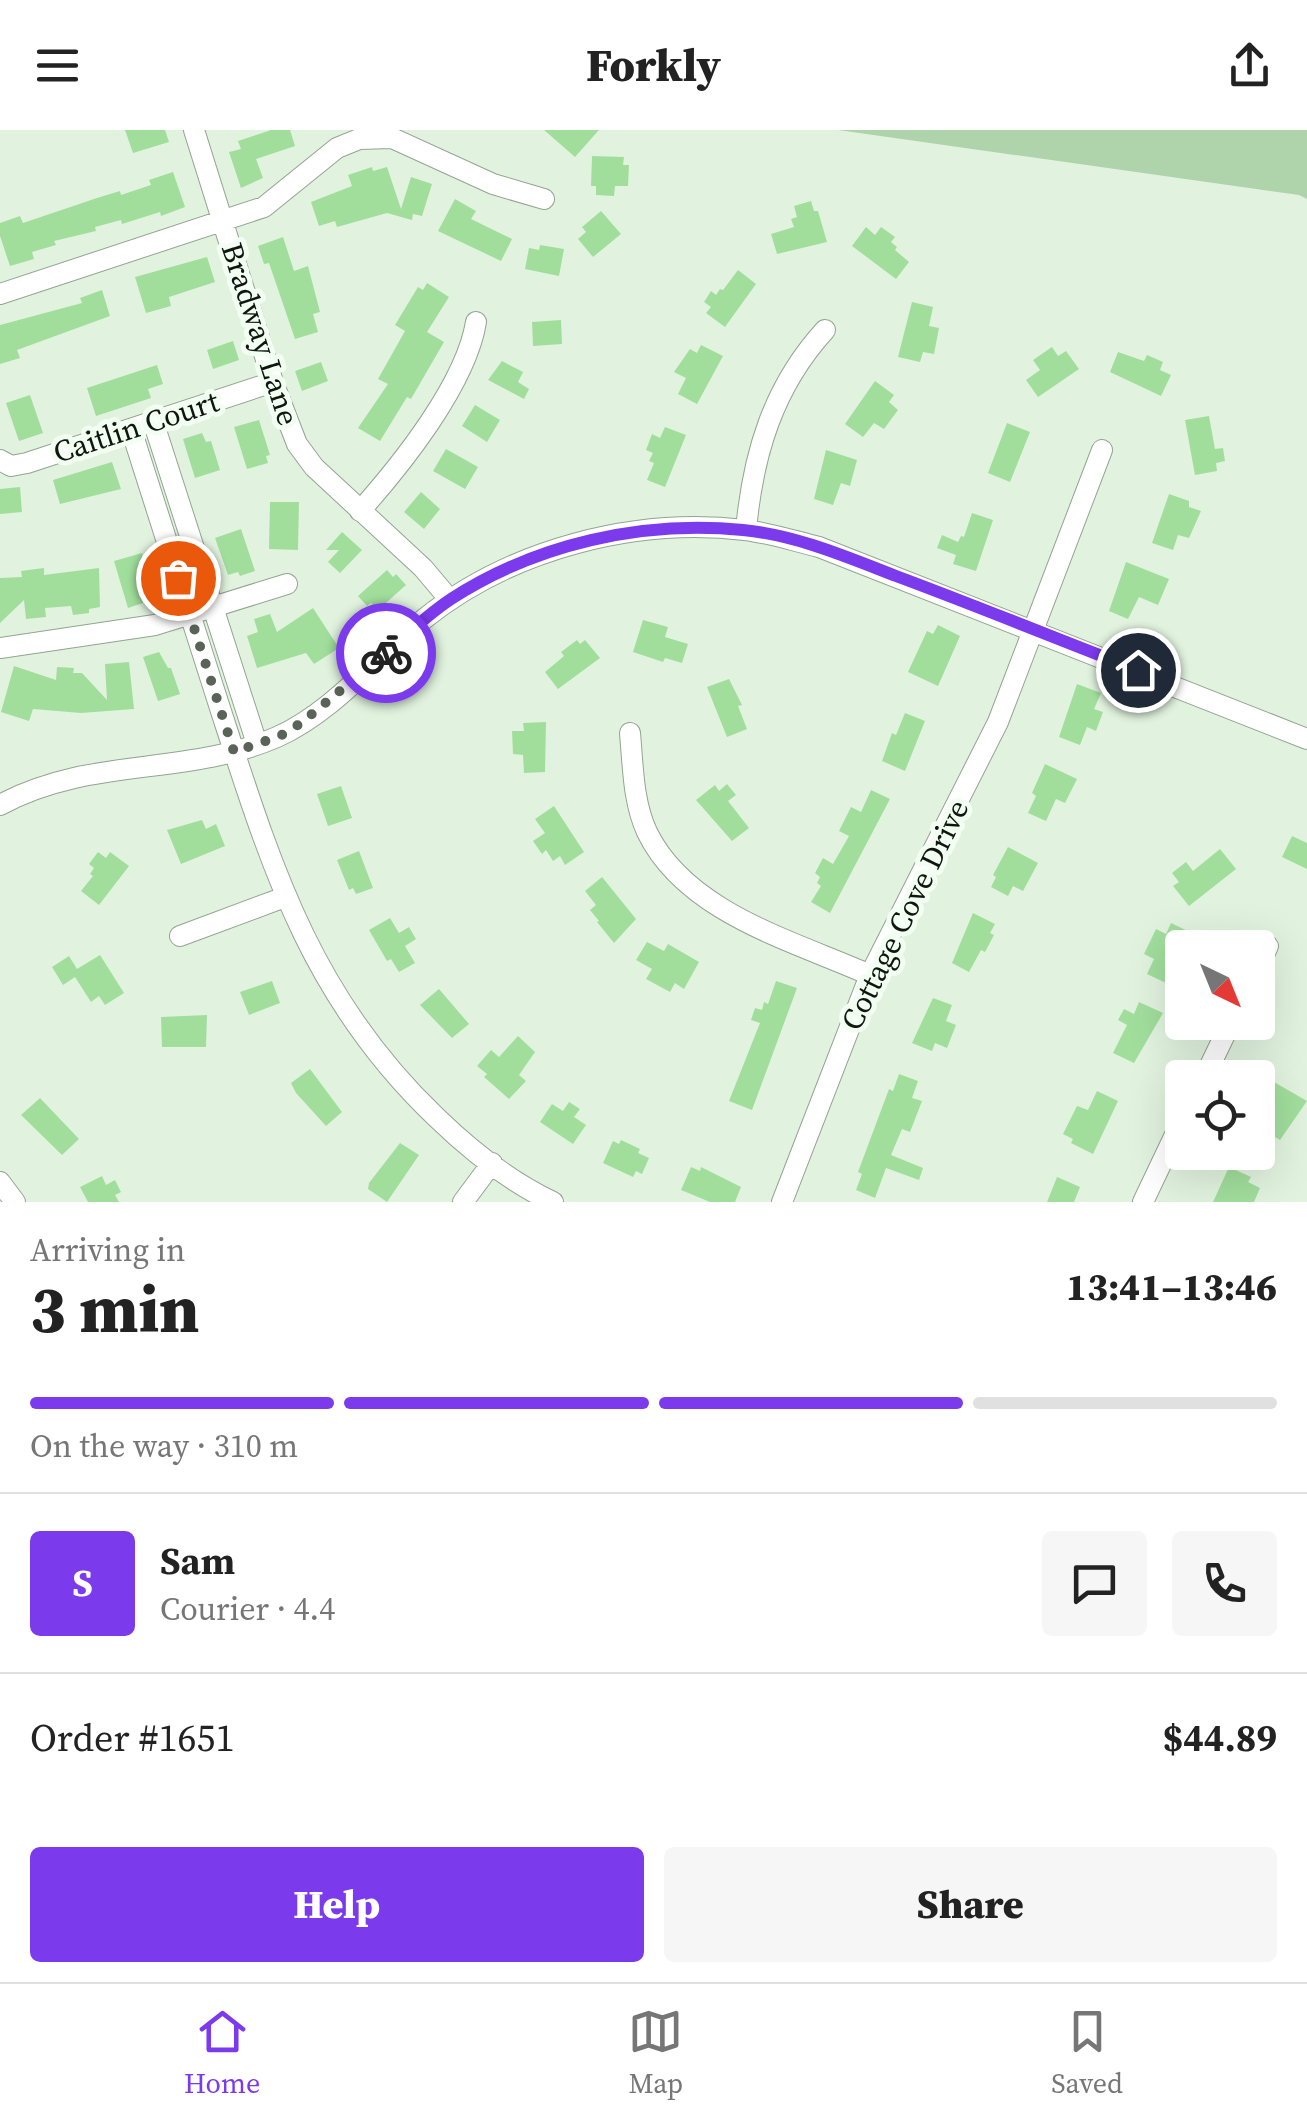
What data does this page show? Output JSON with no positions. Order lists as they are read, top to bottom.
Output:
{
  "streets": {
    "street": ["Bradway Lane", "Caitlin Court", "Cottage Cove Drive"]
  },
  "crossings": [
    ["Bradway Lane", "Caitlin Court"]
  ],
  "north": "bottom right",
  "page": {
    "header": "Forkly",
    "heading": ["3 min", "Arriving in", "13:41–13:46"],
    "panel": [
      "Sam",
      "Courier · 4.4",
      "Order #1651",
      "$44.89"
    ],
    "bar": "On the way · 310 m",
    "round": "S",
    "buttons": ["Help", "Share"],
    "tabs": ["Home", "Map", "Saved"]
  }
}
